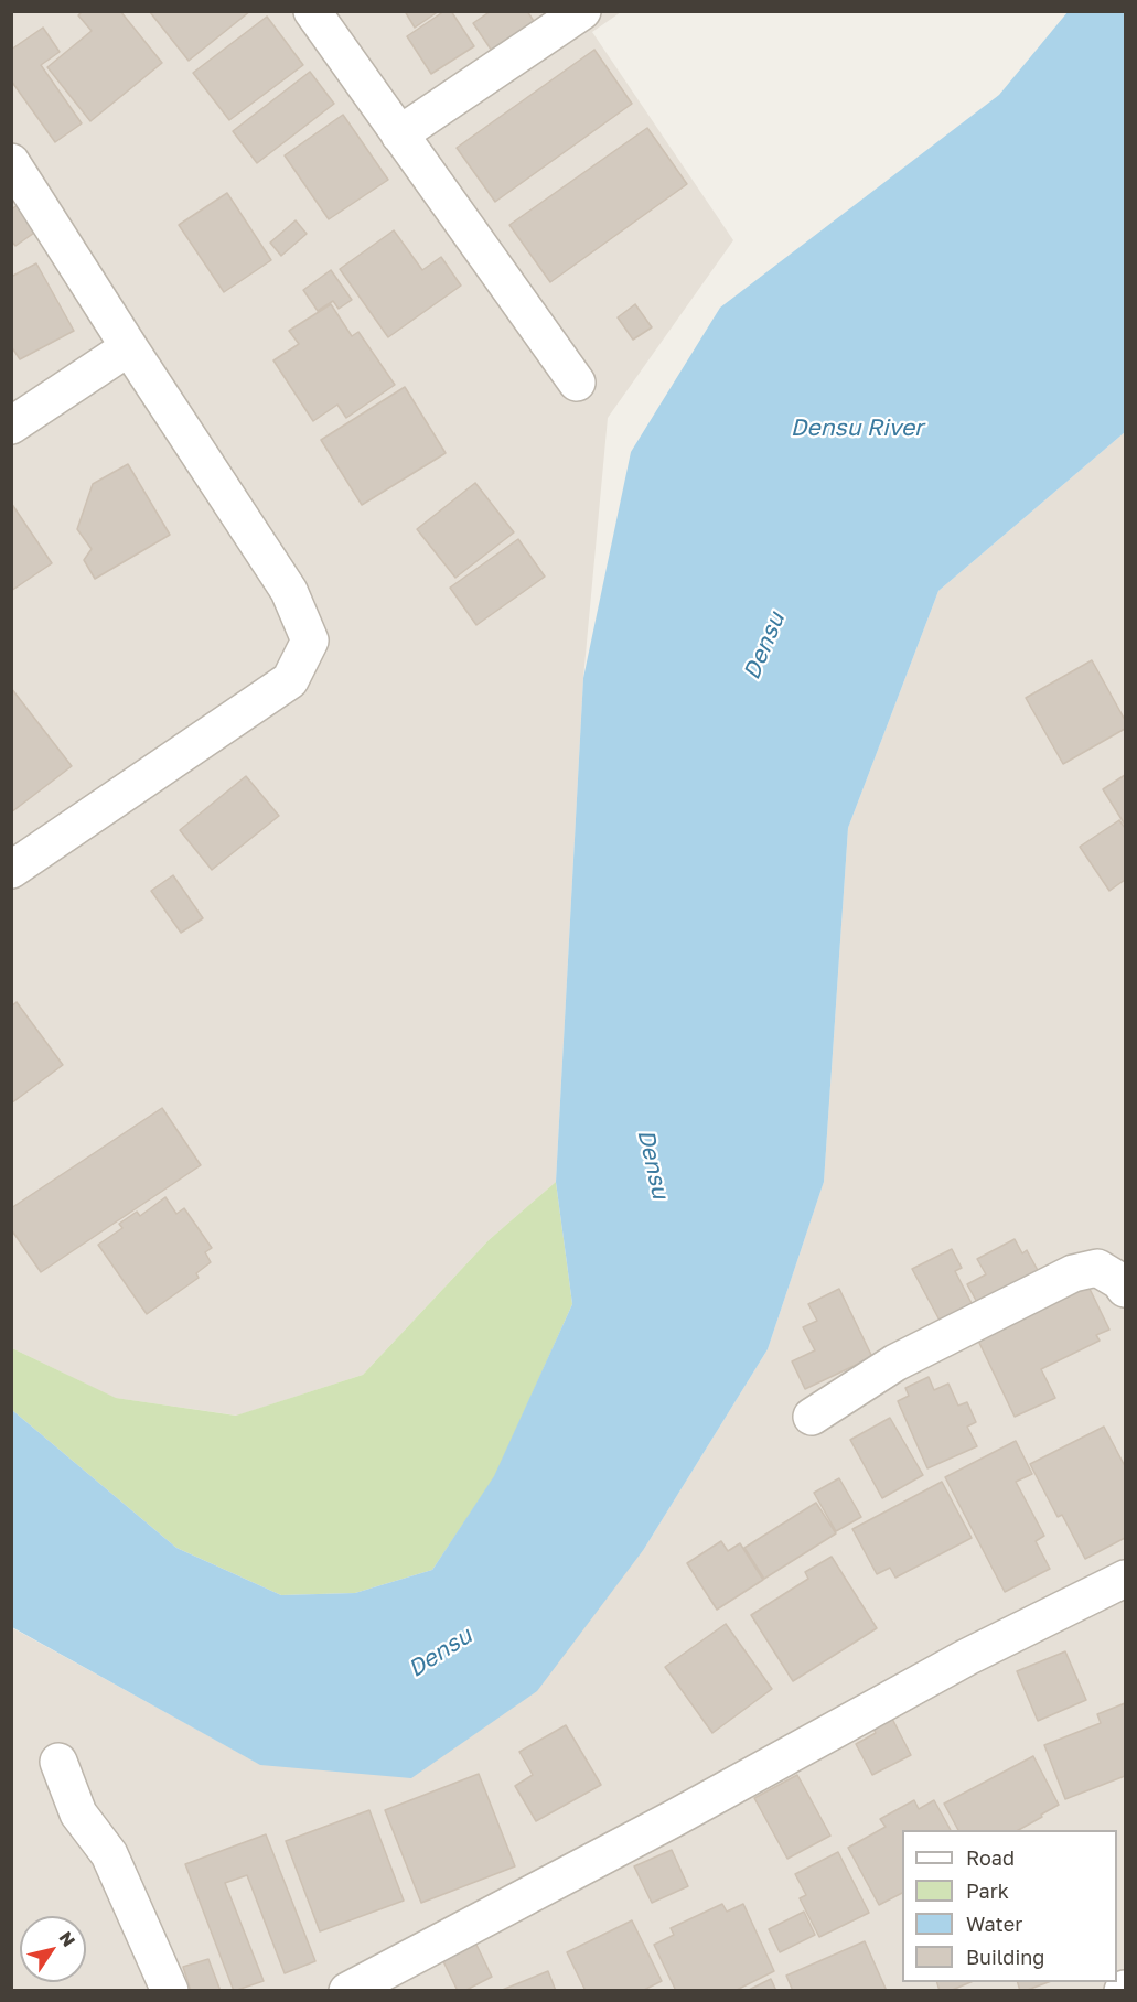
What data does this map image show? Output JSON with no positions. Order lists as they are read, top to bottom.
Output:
{
  "water": ["Densu River", "Densu"],
  "legend": [
    "Road",
    "Park",
    "Water",
    "Building"
  ],
  "north": "top right"
}
